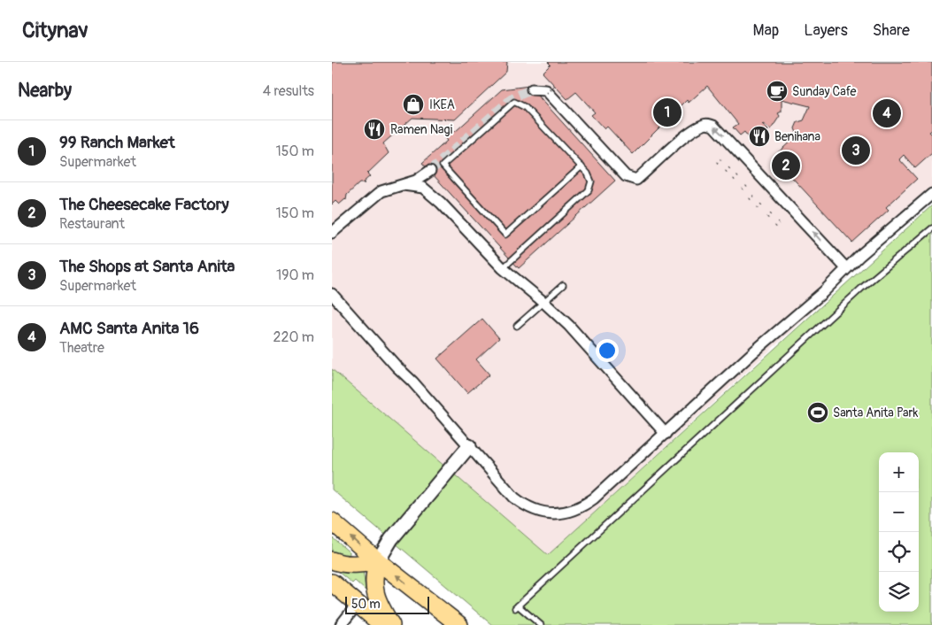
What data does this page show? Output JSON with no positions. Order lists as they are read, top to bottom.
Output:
{
  "places": {
    "cafe": ["Sunday Cafe"],
    "shop": ["IKEA"],
    "restaurant": ["Ramen Nagi", "Benihana"],
    "sports": ["Santa Anita Park"]
  },
  "scale_bar": "50 m",
  "page": {
    "header": "Citynav",
    "nav": ["Map", "Layers", "Share"],
    "heading": ["Nearby", "4 results"],
    "pins": [
      "1",
      "4",
      "3",
      "2"
    ],
    "list": [
      {
        "mark": "1",
        "name": "99 Ranch Market",
        "note": "Supermarket",
        "value": "150 m"
      },
      {
        "mark": "2",
        "name": "The Cheesecake Factory",
        "note": "Restaurant",
        "value": "150 m"
      },
      {
        "mark": "3",
        "name": "The Shops at Santa Anita",
        "note": "Supermarket",
        "value": "190 m"
      },
      {
        "mark": "4",
        "name": "AMC Santa Anita 16",
        "note": "Theatre",
        "value": "220 m"
      }
    ],
    "map_buttons": ["+", "−"],
    "scale": "50 m"
  }
}
